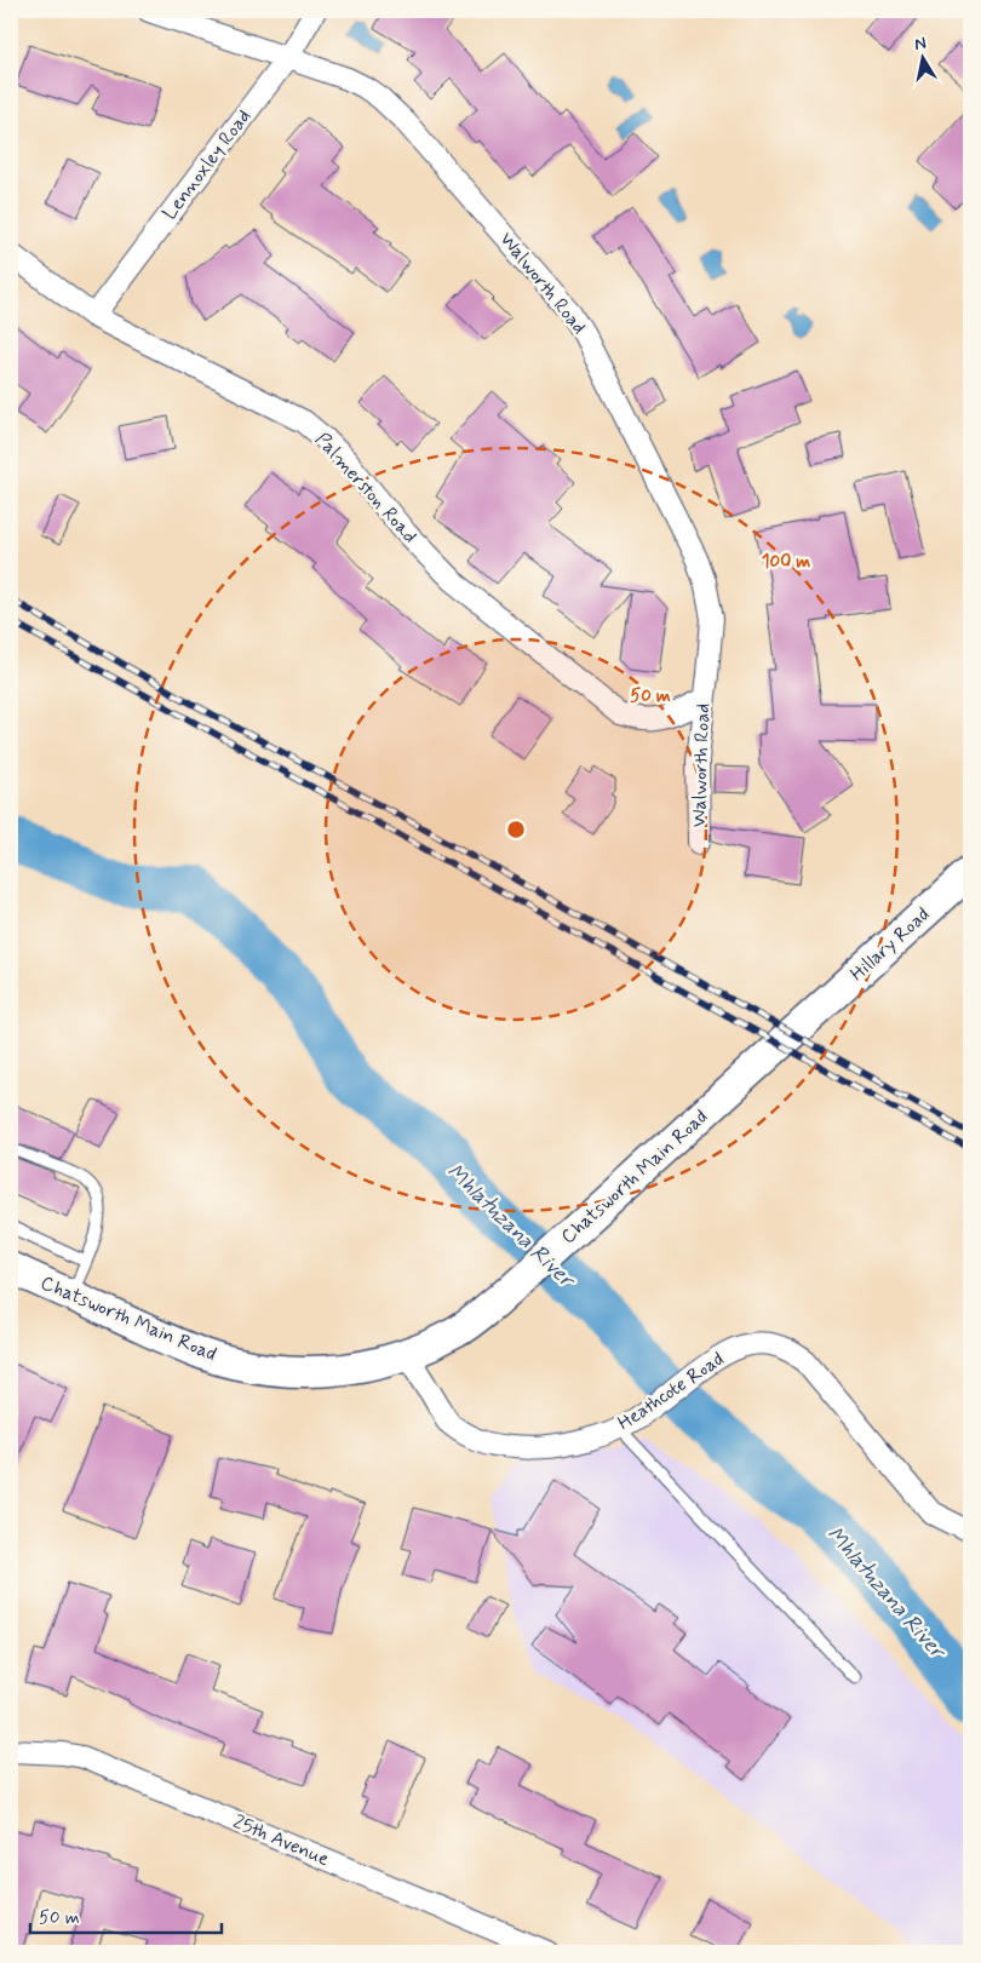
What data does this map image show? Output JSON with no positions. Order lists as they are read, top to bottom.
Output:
{
  "streets": {
    "street": [
      "Lennoxley Road",
      "Walworth Road",
      "Palmerston Road",
      "Hillary Road",
      "Chatsworth Main Road",
      "Heathcote Road",
      "25th Avenue"
    ]
  },
  "crossings": [
    ["Lennoxley Road", "Walworth Road"],
    ["Lennoxley Road", "Palmerston Road"],
    ["Walworth Road", "Palmerston Road"],
    ["Hillary Road", "Chatsworth Main Road"],
    ["Chatsworth Main Road", "Heathcote Road"]
  ],
  "water": ["Mhlatuzana River"],
  "scale_bar": "50 m",
  "north": "top",
  "rings": ["100 m", "50 m"]
}
